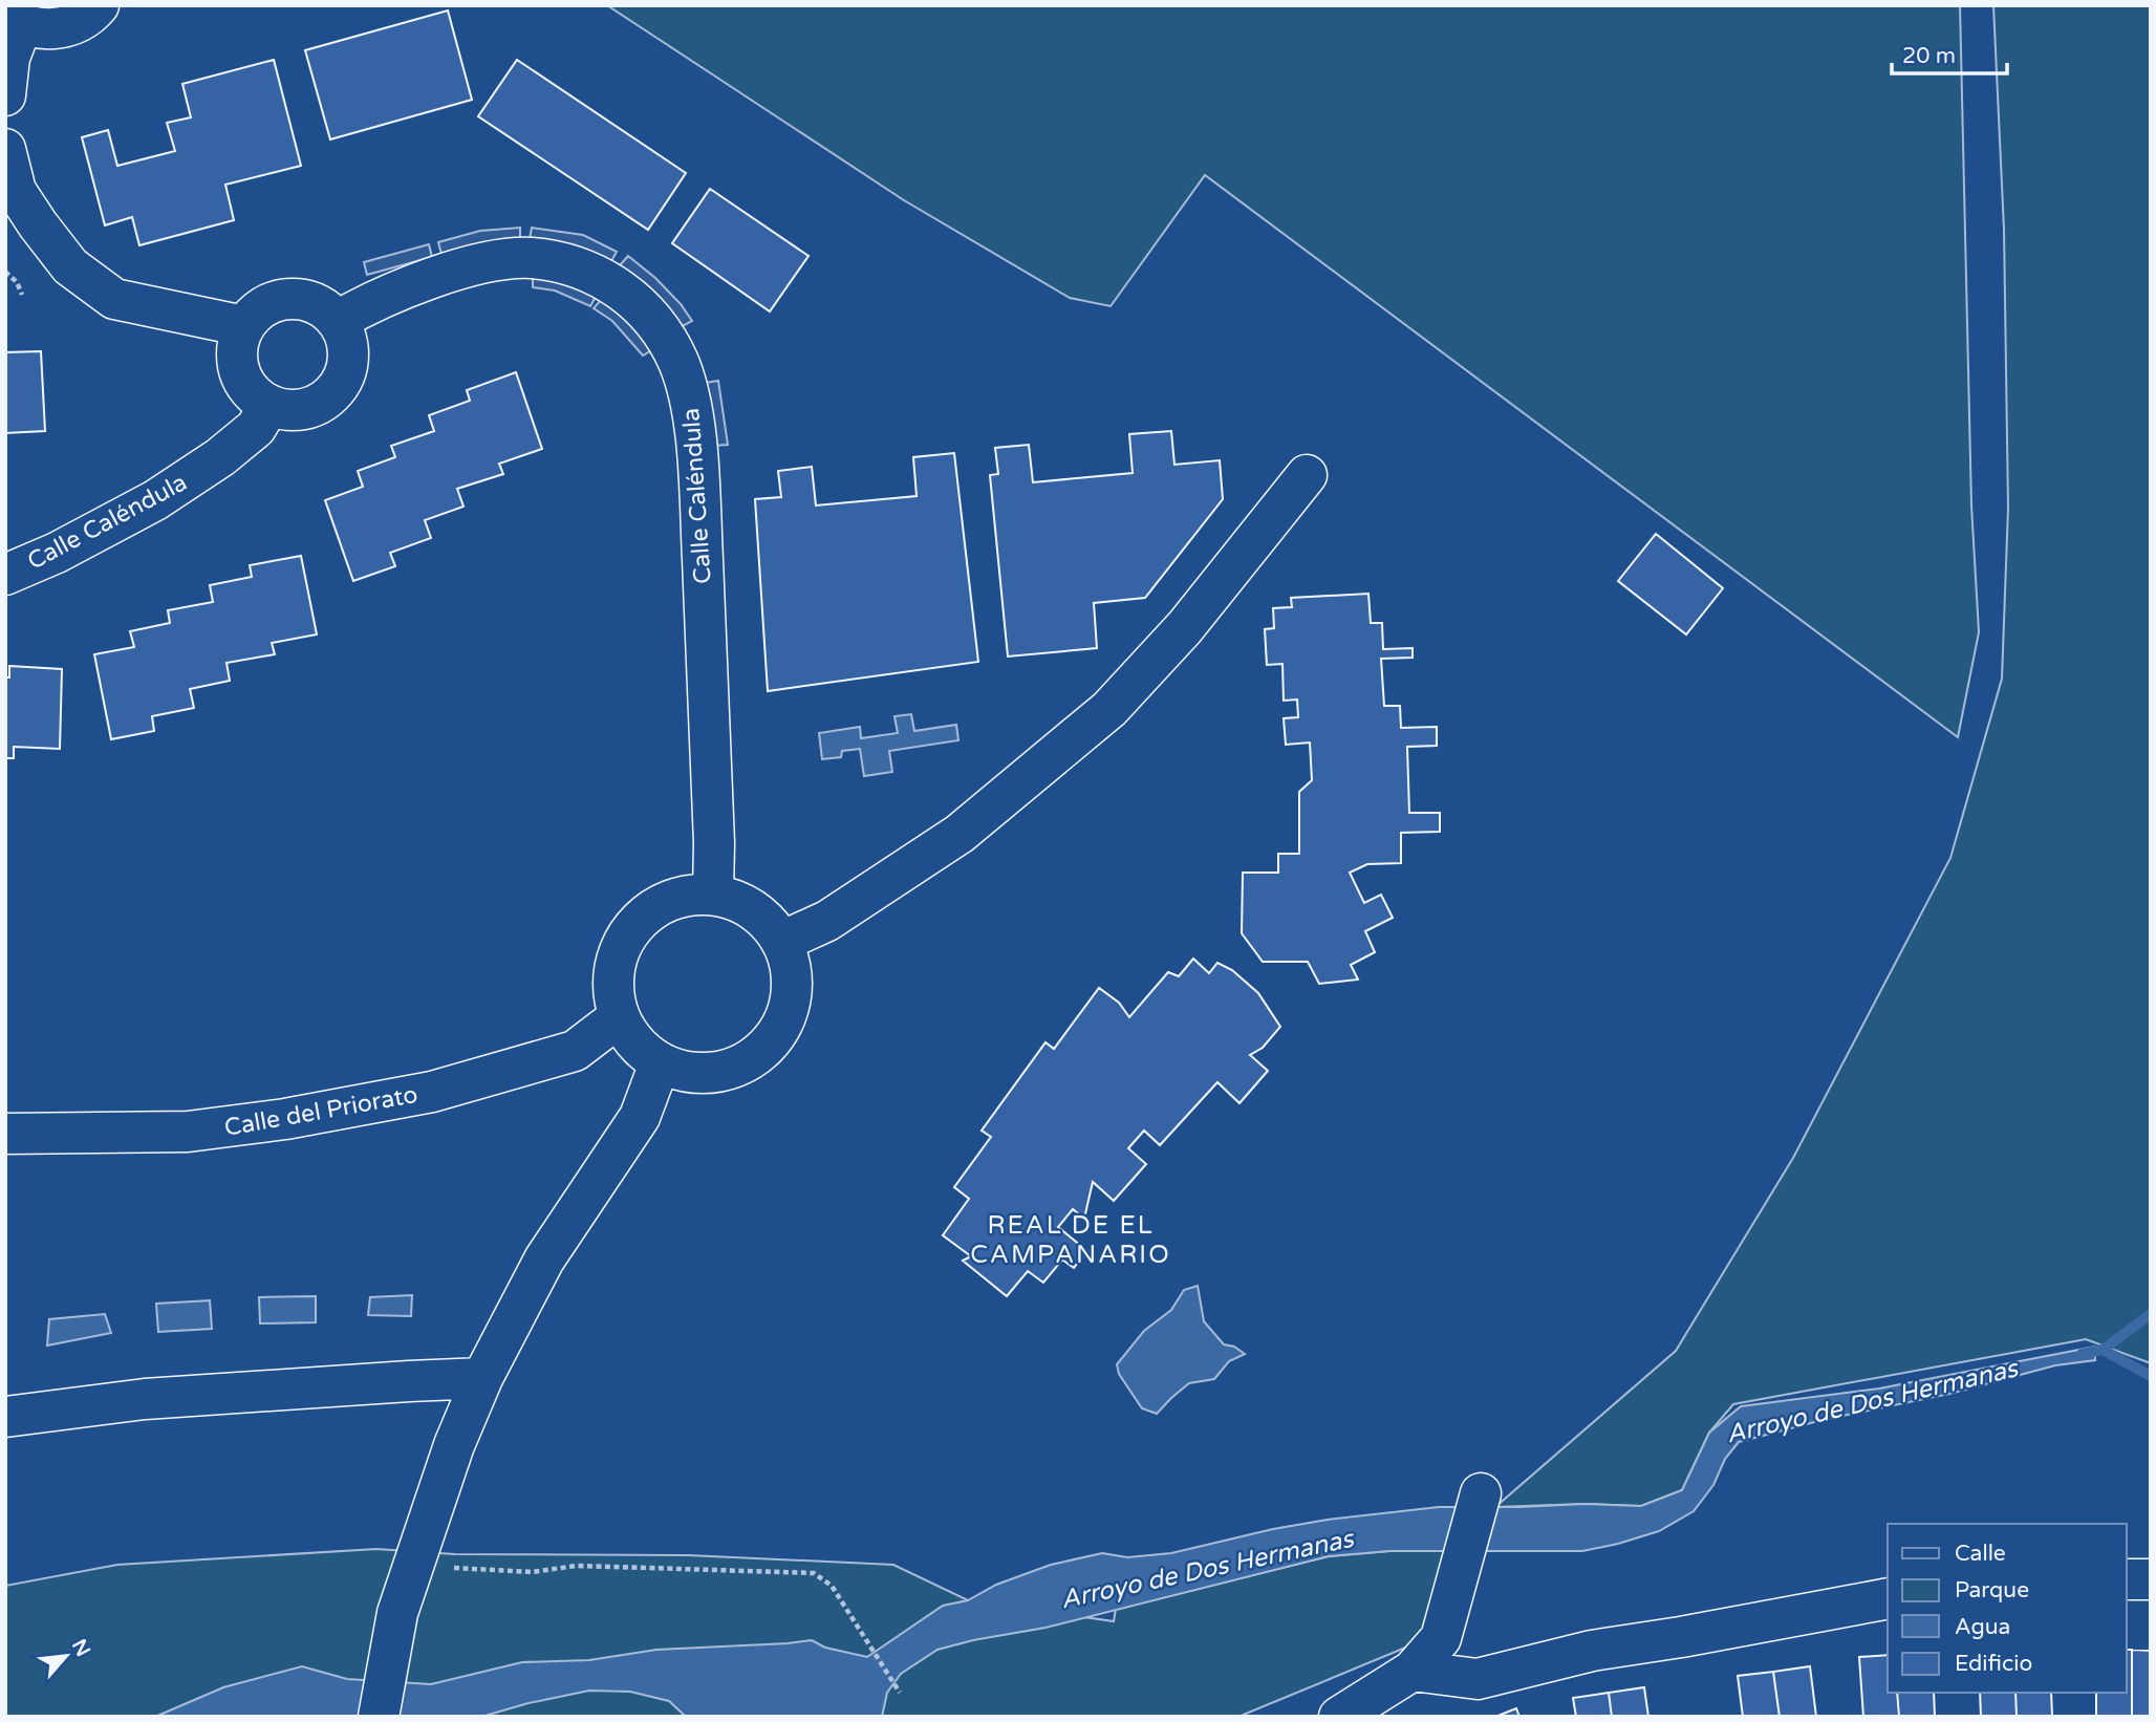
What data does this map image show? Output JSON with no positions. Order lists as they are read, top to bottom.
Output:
{
  "streets": {
    "street": ["Calle Caléndula", "Calle del Priorato"]
  },
  "crossings": [
    ["Calle Caléndula", "Calle del Priorato"]
  ],
  "districts": ["REAL DE EL CAMPANARIO"],
  "water": ["Arroyo de Dos Hermanas"],
  "legend": [
    "Calle",
    "Parque",
    "Agua",
    "Edificio"
  ],
  "scale_bar": "20 m",
  "north": "top right"
}
